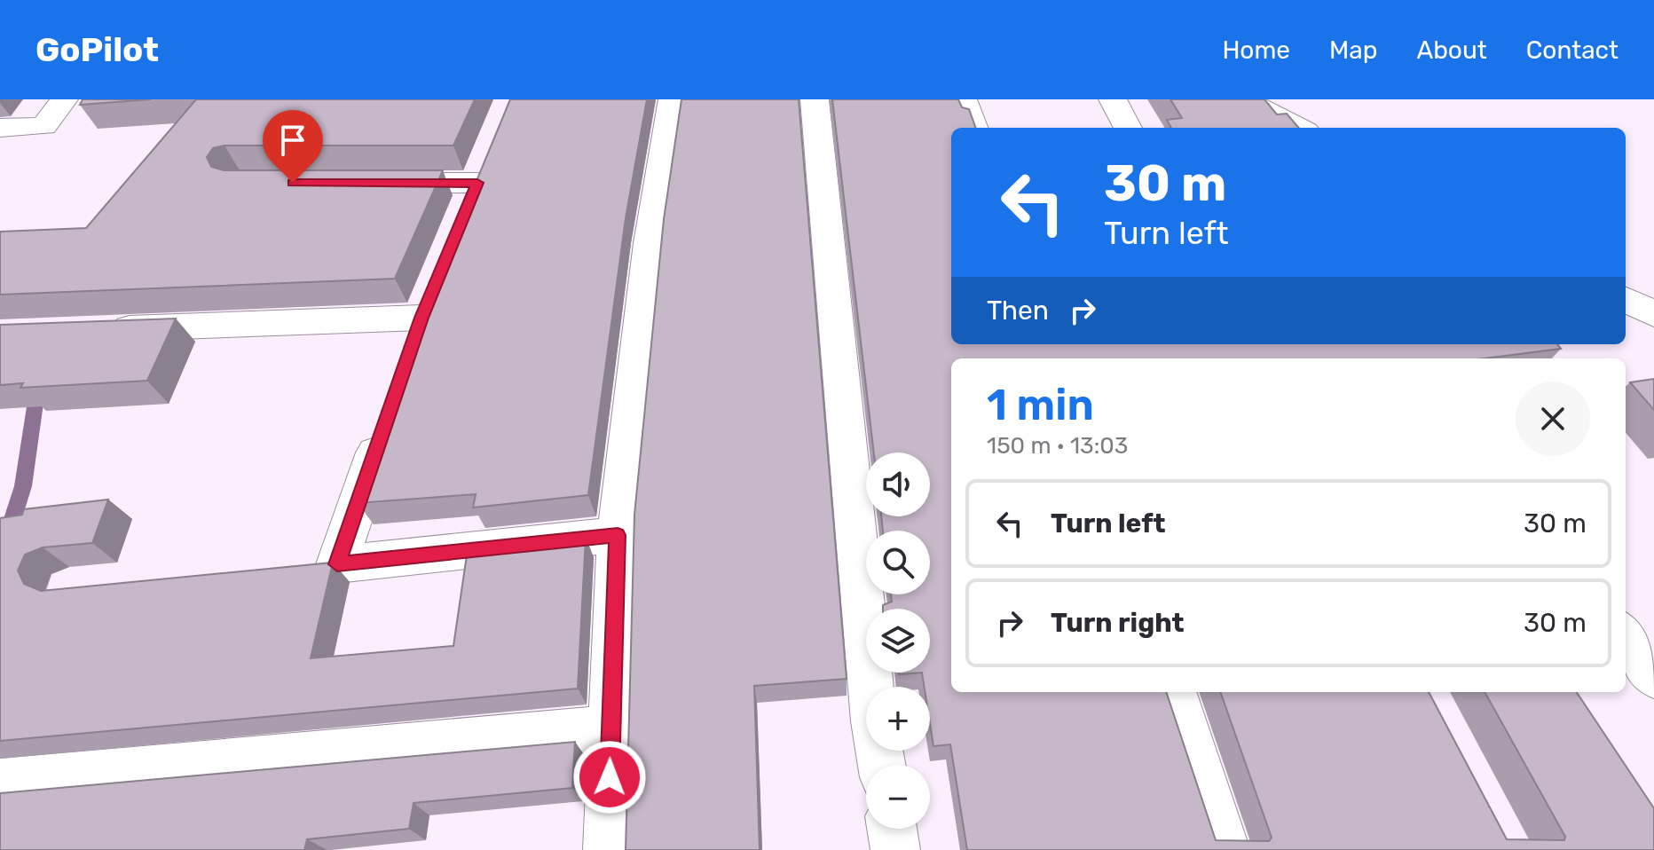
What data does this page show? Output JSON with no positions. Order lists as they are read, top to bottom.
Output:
{
  "page": {
    "header": "GoPilot",
    "nav": [
      "Home",
      "Map",
      "About",
      "Contact"
    ],
    "turn": ["30 m", "Turn left"],
    "then": "Then",
    "heading": ["1 min", "150 m · 13:03"],
    "map_buttons": ["+", "−"],
    "list": [
      {
        "name": "Turn left",
        "value": "30 m"
      },
      {
        "name": "Turn right",
        "value": "30 m"
      }
    ]
  }
}
